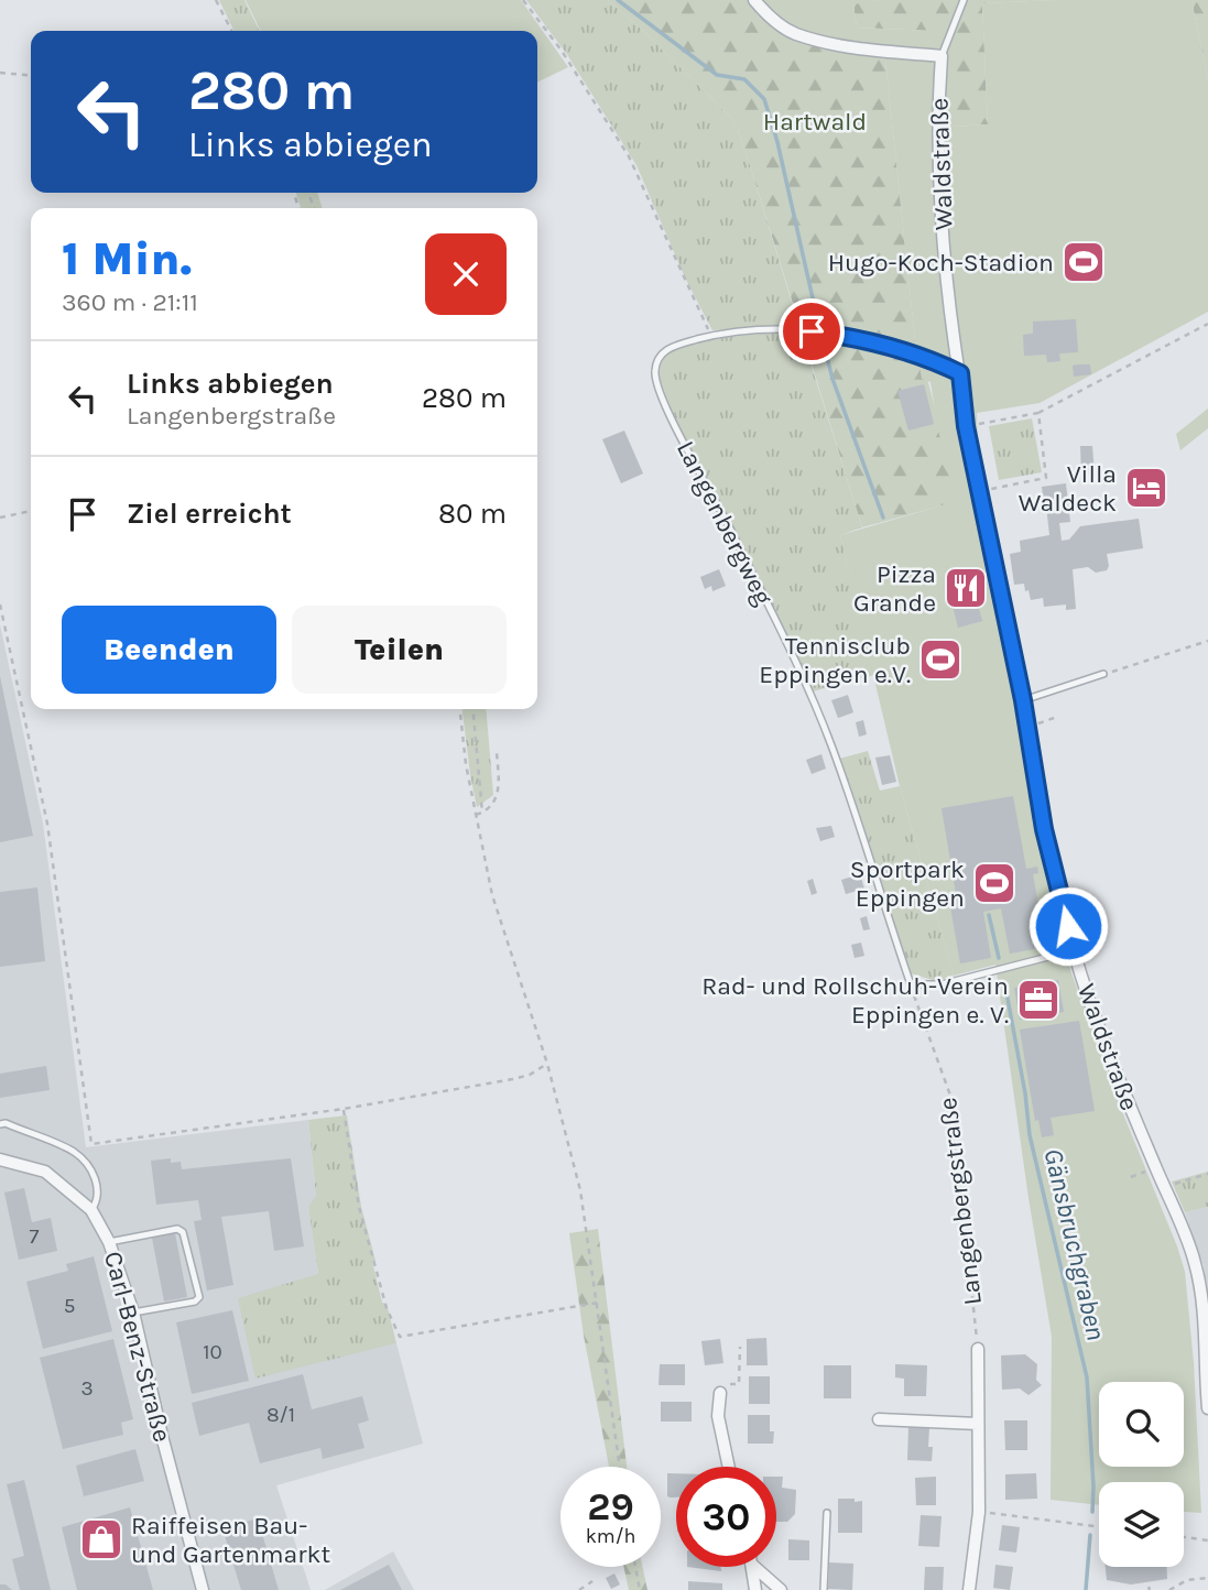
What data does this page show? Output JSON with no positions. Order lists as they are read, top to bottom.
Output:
{
  "streets": {
    "street": ["Waldstraße", "Carl-Benz-Straße"],
    "lane": ["Langenbergweg"],
    "path": ["Langenbergstraße"]
  },
  "crossings": [
    ["Waldstraße", "Langenbergweg"],
    ["Langenbergweg", "Langenbergstraße"]
  ],
  "water": ["Gänsbruchgraben"],
  "parks": ["Hartwald"],
  "places": {
    "sports": ["Hugo-Koch-Stadion", "Tennisclub Eppingen e.V.", "Sportpark Eppingen"],
    "hotel": ["Villa Waldeck"],
    "restaurant": ["Pizza Grande"],
    "office": ["Rad- und Rollschuh-Verein Eppingen e. V."],
    "shop": ["Raiffeisen Bau- und Gartenmarkt"]
  },
  "house_numbers": [
    "7",
    "5",
    "10",
    "3",
    "8/1"
  ],
  "page": {
    "turn": ["280 m", "Links abbiegen"],
    "heading": ["1 Min.", "360 m · 21:11"],
    "list": [
      {
        "name": "Links abbiegen",
        "note": "Langenbergstraße",
        "value": "280 m"
      },
      {
        "name": "Ziel erreicht",
        "value": "80 m"
      }
    ],
    "buttons": ["Beenden", "Teilen"],
    "speed": "29 km/h",
    "limit": "30"
  }
}
